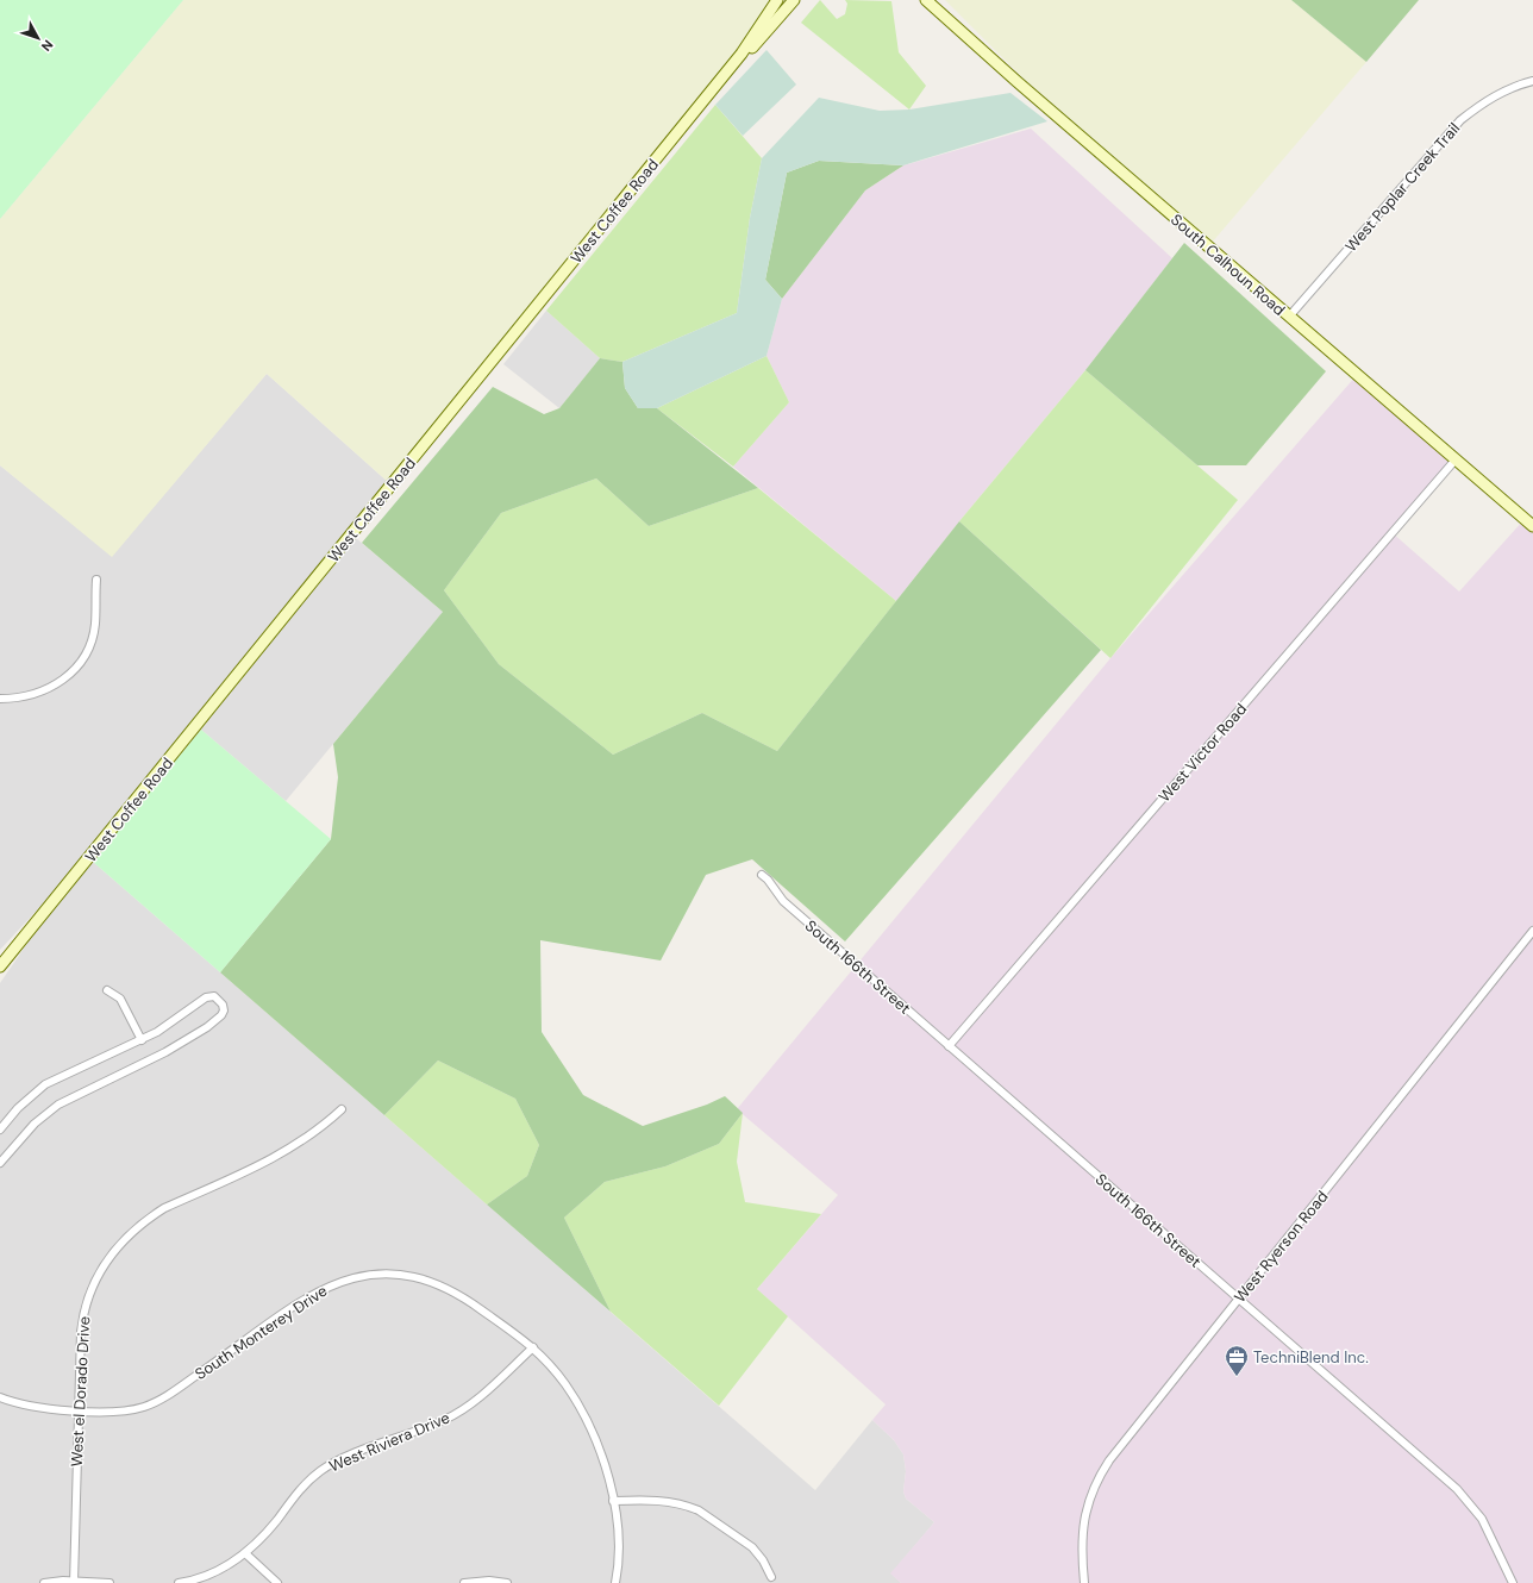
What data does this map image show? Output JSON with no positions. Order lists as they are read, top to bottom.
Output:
{
  "streets": {
    "street": [
      "West Poplar Creek Trail",
      "West Coffee Road",
      "South Calhoun Road",
      "West Victor Road",
      "South 166th Street",
      "West Ryerson Road",
      "South Monterey Drive",
      "West el Dorado Drive",
      "West Riviera Drive"
    ]
  },
  "crossings": [
    ["West Poplar Creek Trail", "South Calhoun Road"],
    ["South Calhoun Road", "West Victor Road"],
    ["West Victor Road", "South 166th Street"],
    ["South 166th Street", "West Ryerson Road"],
    ["South Monterey Drive", "West el Dorado Drive"],
    ["South Monterey Drive", "West Riviera Drive"]
  ],
  "places": {
    "office": ["TechniBlend Inc."]
  },
  "north": "bottom right"
}
